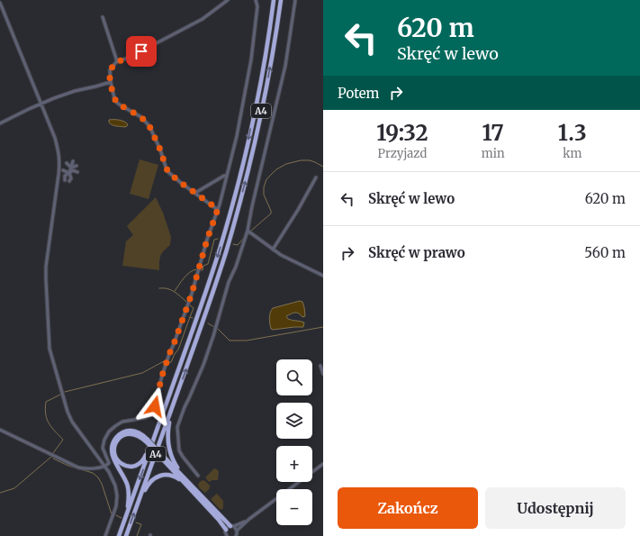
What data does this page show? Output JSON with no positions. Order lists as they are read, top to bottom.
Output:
{
  "streets": {
    "highway": ["A4"]
  },
  "page": {
    "turn": ["620 m", "Skręć w lewo"],
    "then": "Potem",
    "eta": [
      "19:32",
      "Przyjazd",
      "17",
      "min",
      "1.3",
      "km"
    ],
    "list": [
      {
        "name": "Skręć w lewo",
        "value": "620 m"
      },
      {
        "name": "Skręć w prawo",
        "value": "560 m"
      }
    ],
    "map_buttons": ["+", "−"],
    "buttons": ["Zakończ", "Udostępnij"]
  }
}
